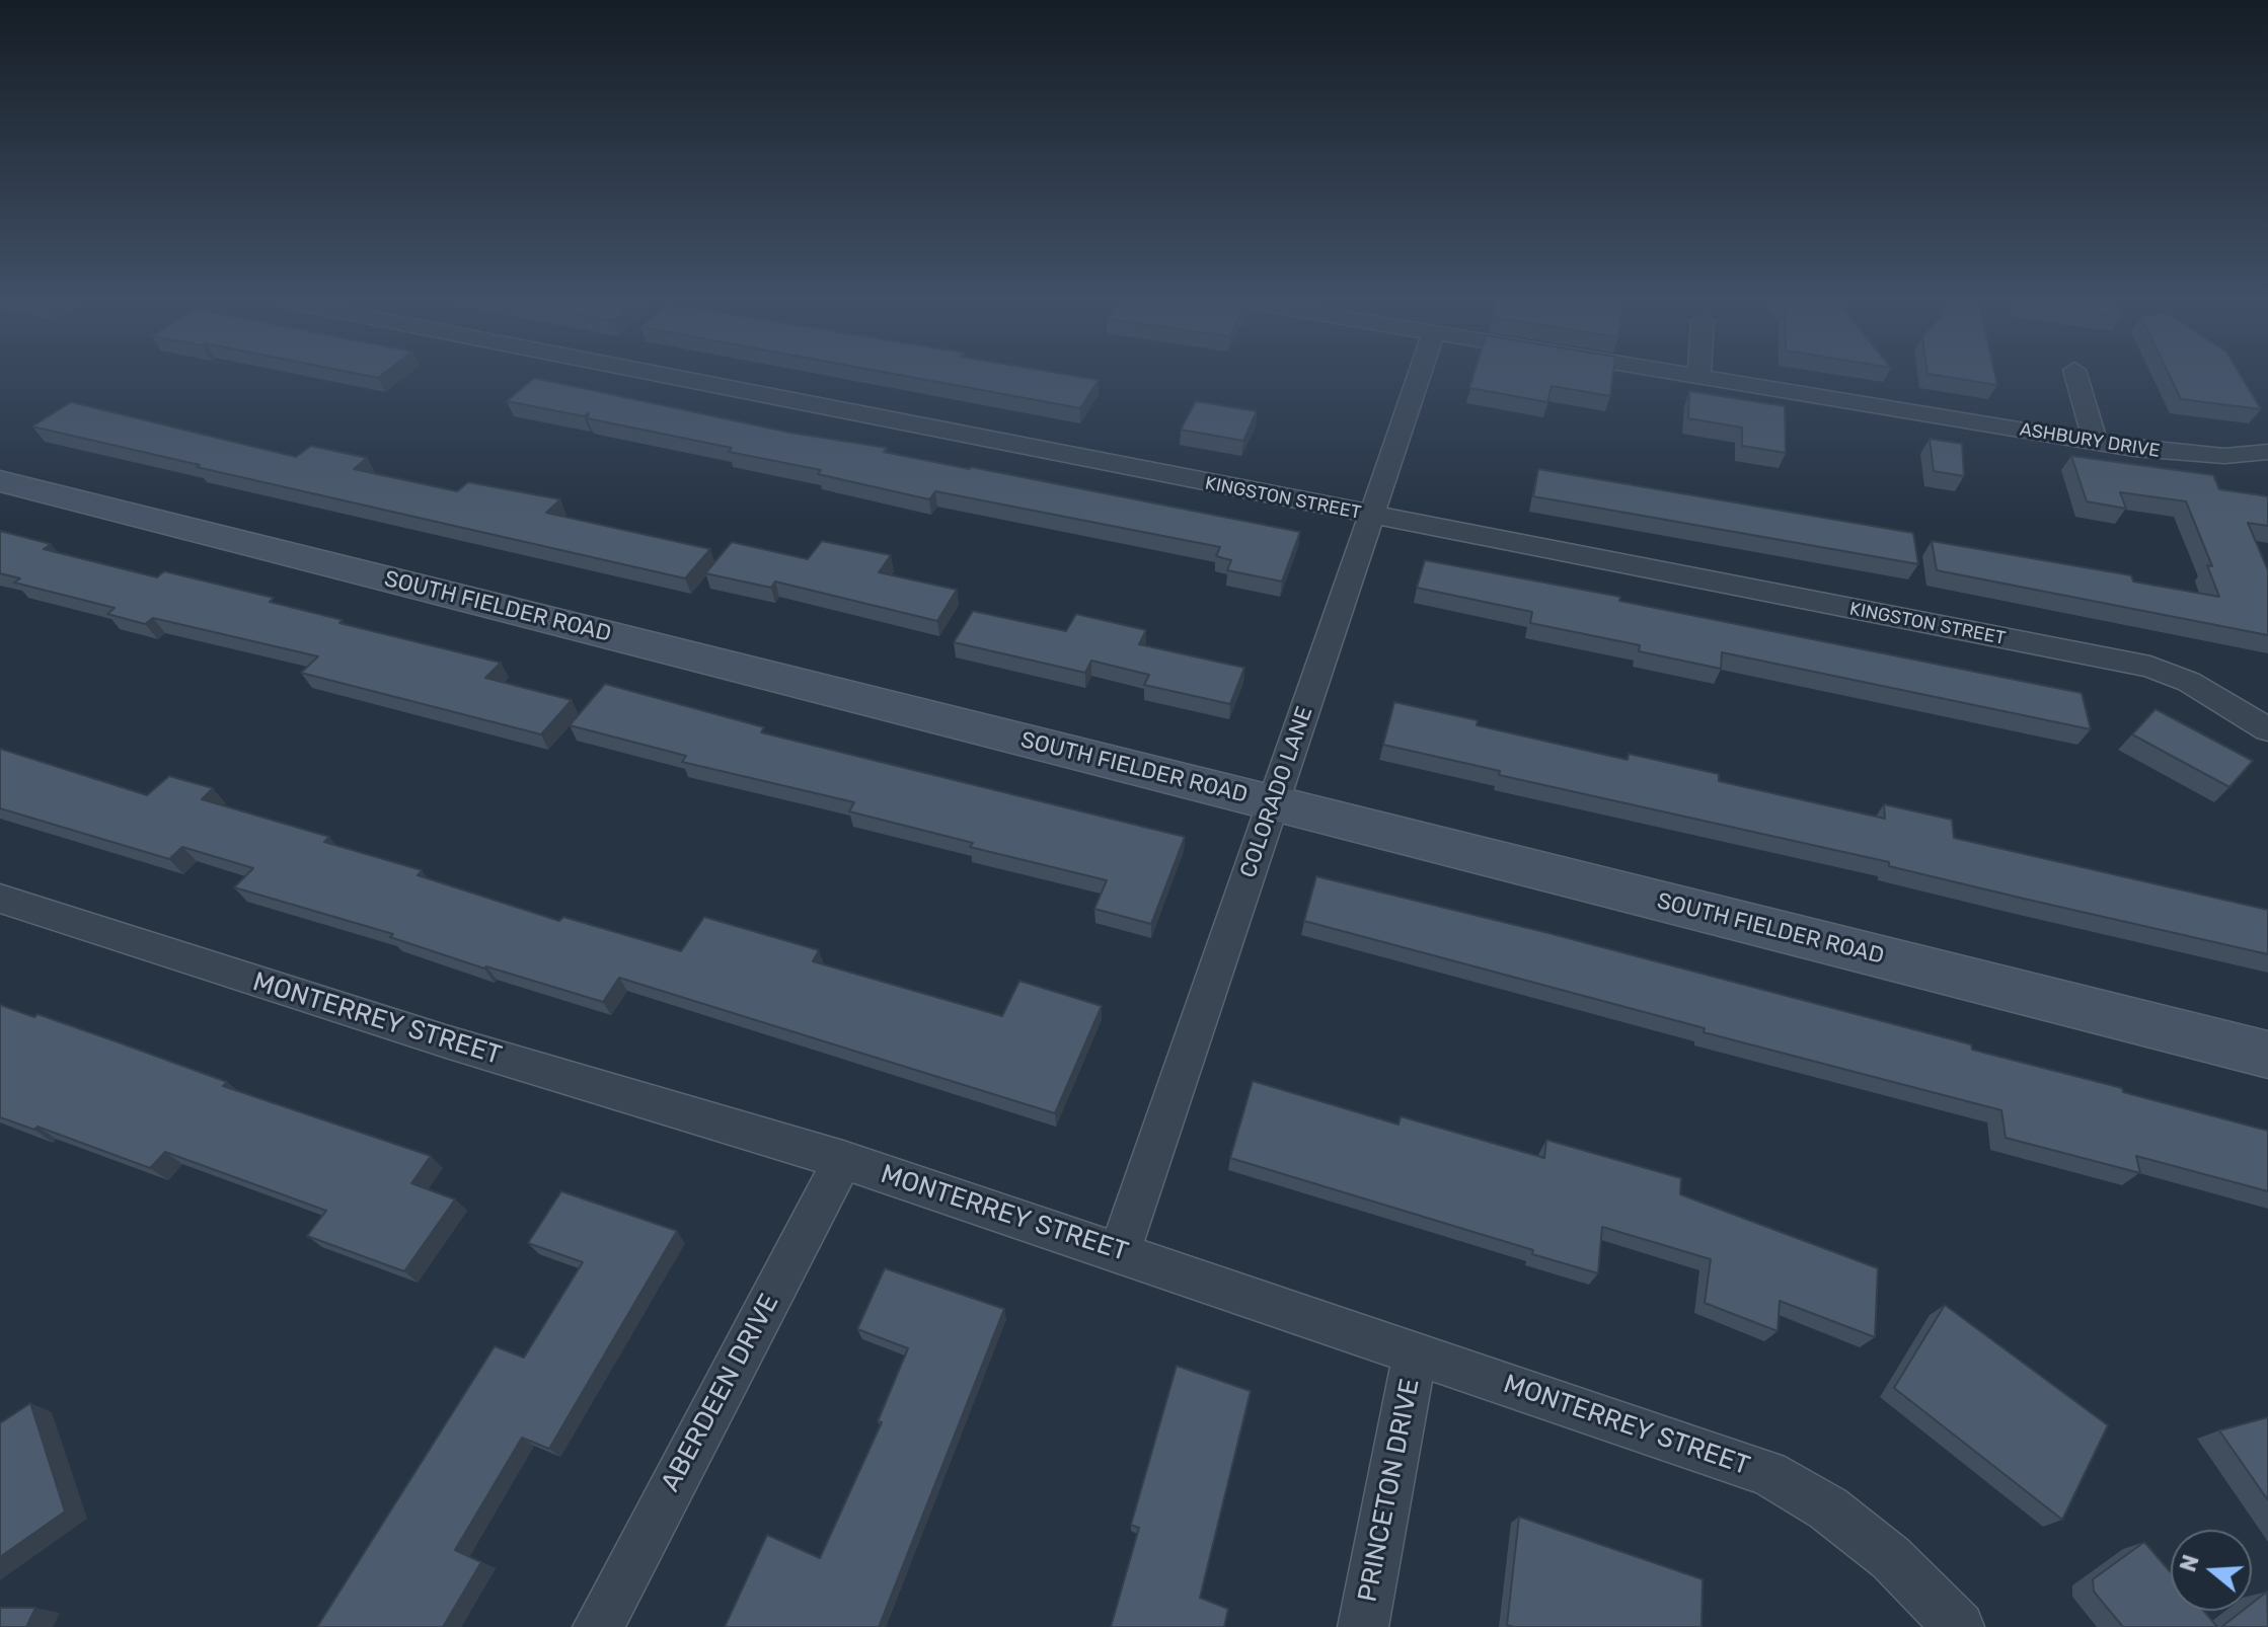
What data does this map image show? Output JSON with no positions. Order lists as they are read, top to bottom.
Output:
{
  "streets": {
    "street": [
      "ASHBURY DRIVE",
      "KINGSTON STREET",
      "SOUTH FIELDER ROAD",
      "COLORADO LANE",
      "MONTERREY STREET",
      "ABERDEEN DRIVE",
      "PRINCETON DRIVE"
    ]
  },
  "crossings": [
    ["KINGSTON STREET", "COLORADO LANE"],
    ["SOUTH FIELDER ROAD", "COLORADO LANE"],
    ["COLORADO LANE", "MONTERREY STREET"],
    ["MONTERREY STREET", "ABERDEEN DRIVE"],
    ["MONTERREY STREET", "PRINCETON DRIVE"]
  ],
  "north": "left"
}
